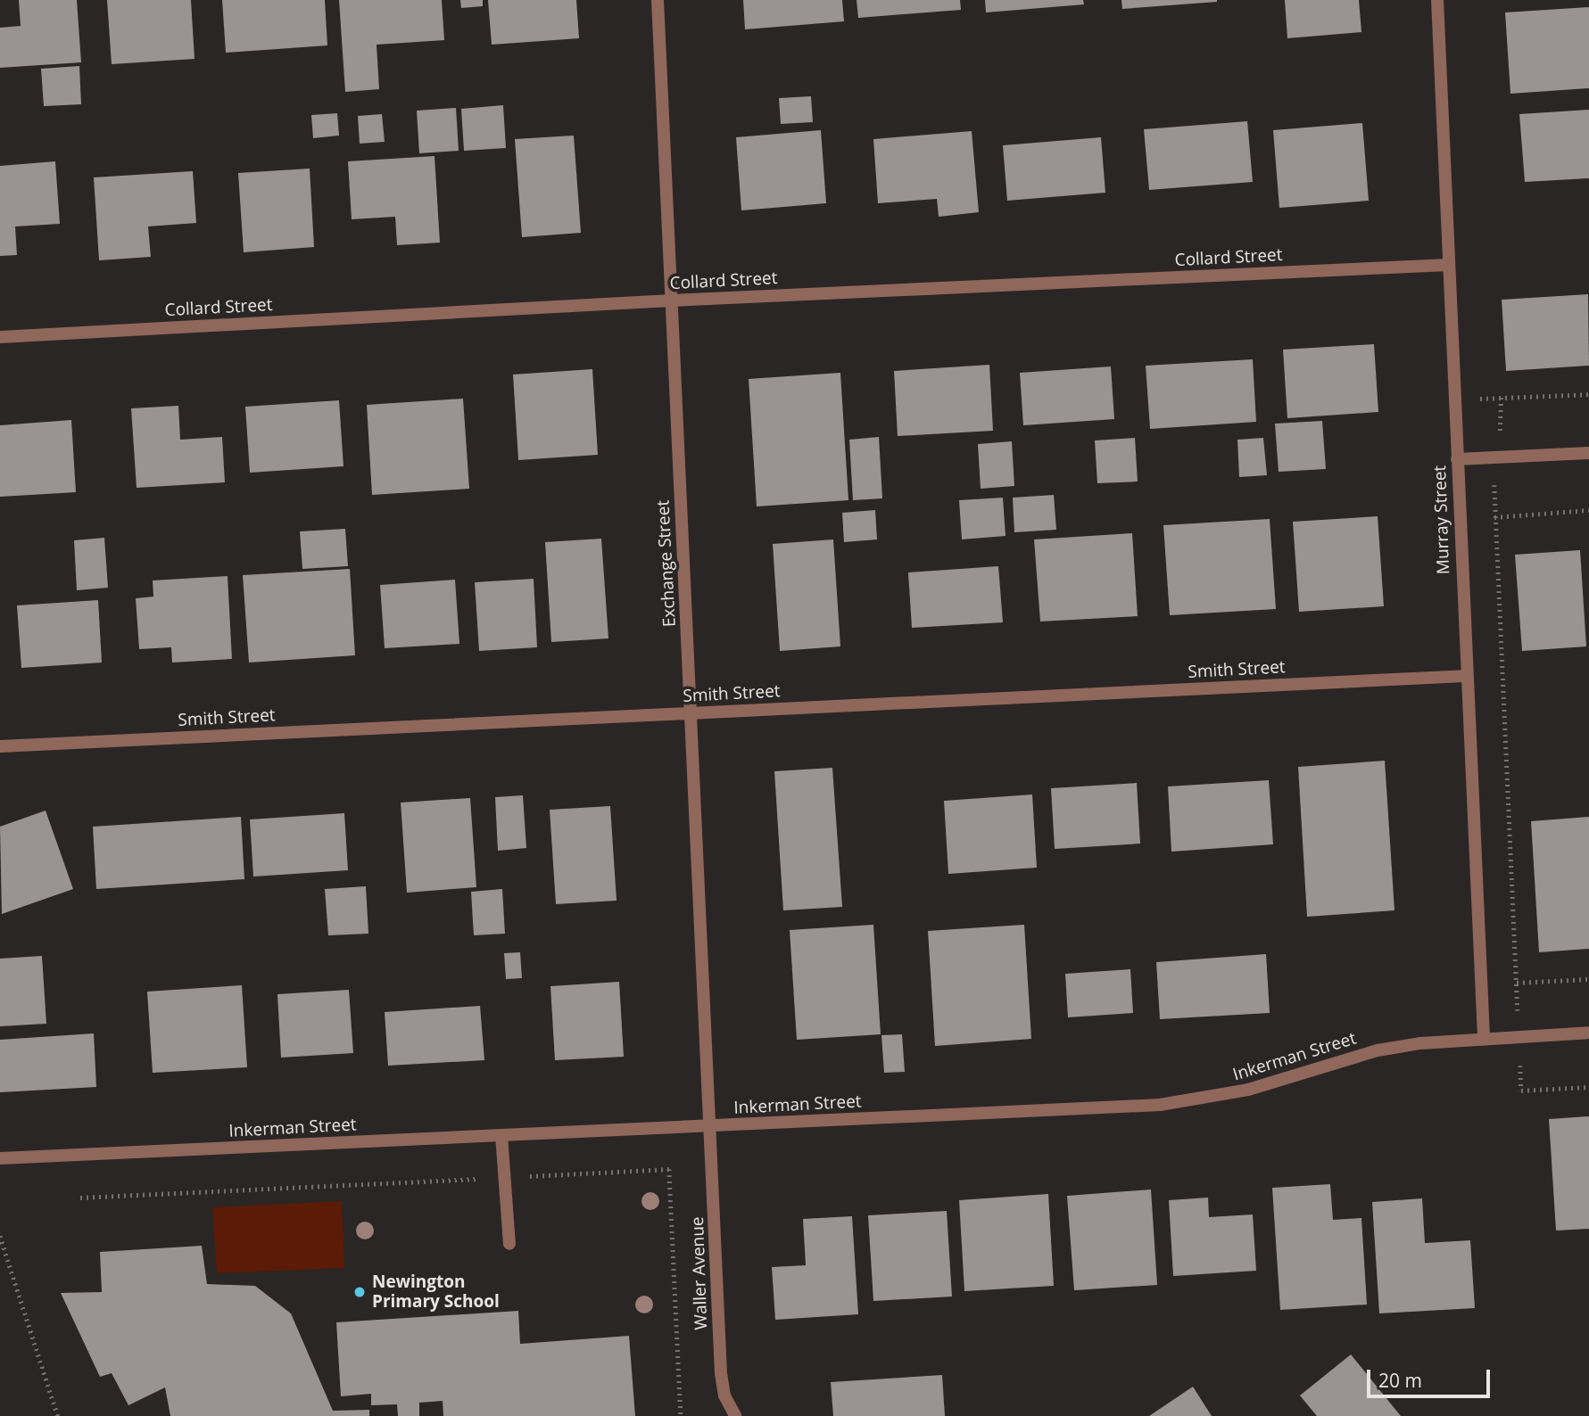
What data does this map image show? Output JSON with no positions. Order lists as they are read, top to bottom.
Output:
{
  "streets": {
    "street": [
      "Collard Street",
      "Murray Street",
      "Exchange Street",
      "Smith Street",
      "Inkerman Street",
      "Waller Avenue"
    ]
  },
  "crossings": [
    ["Collard Street", "Murray Street"],
    ["Collard Street", "Exchange Street"],
    ["Murray Street", "Smith Street"],
    ["Murray Street", "Inkerman Street"],
    ["Exchange Street", "Smith Street"],
    ["Exchange Street", "Inkerman Street"],
    ["Exchange Street", "Waller Avenue"],
    ["Inkerman Street", "Waller Avenue"]
  ],
  "places": ["Newington Primary School"],
  "scale_bar": "20 m"
}
